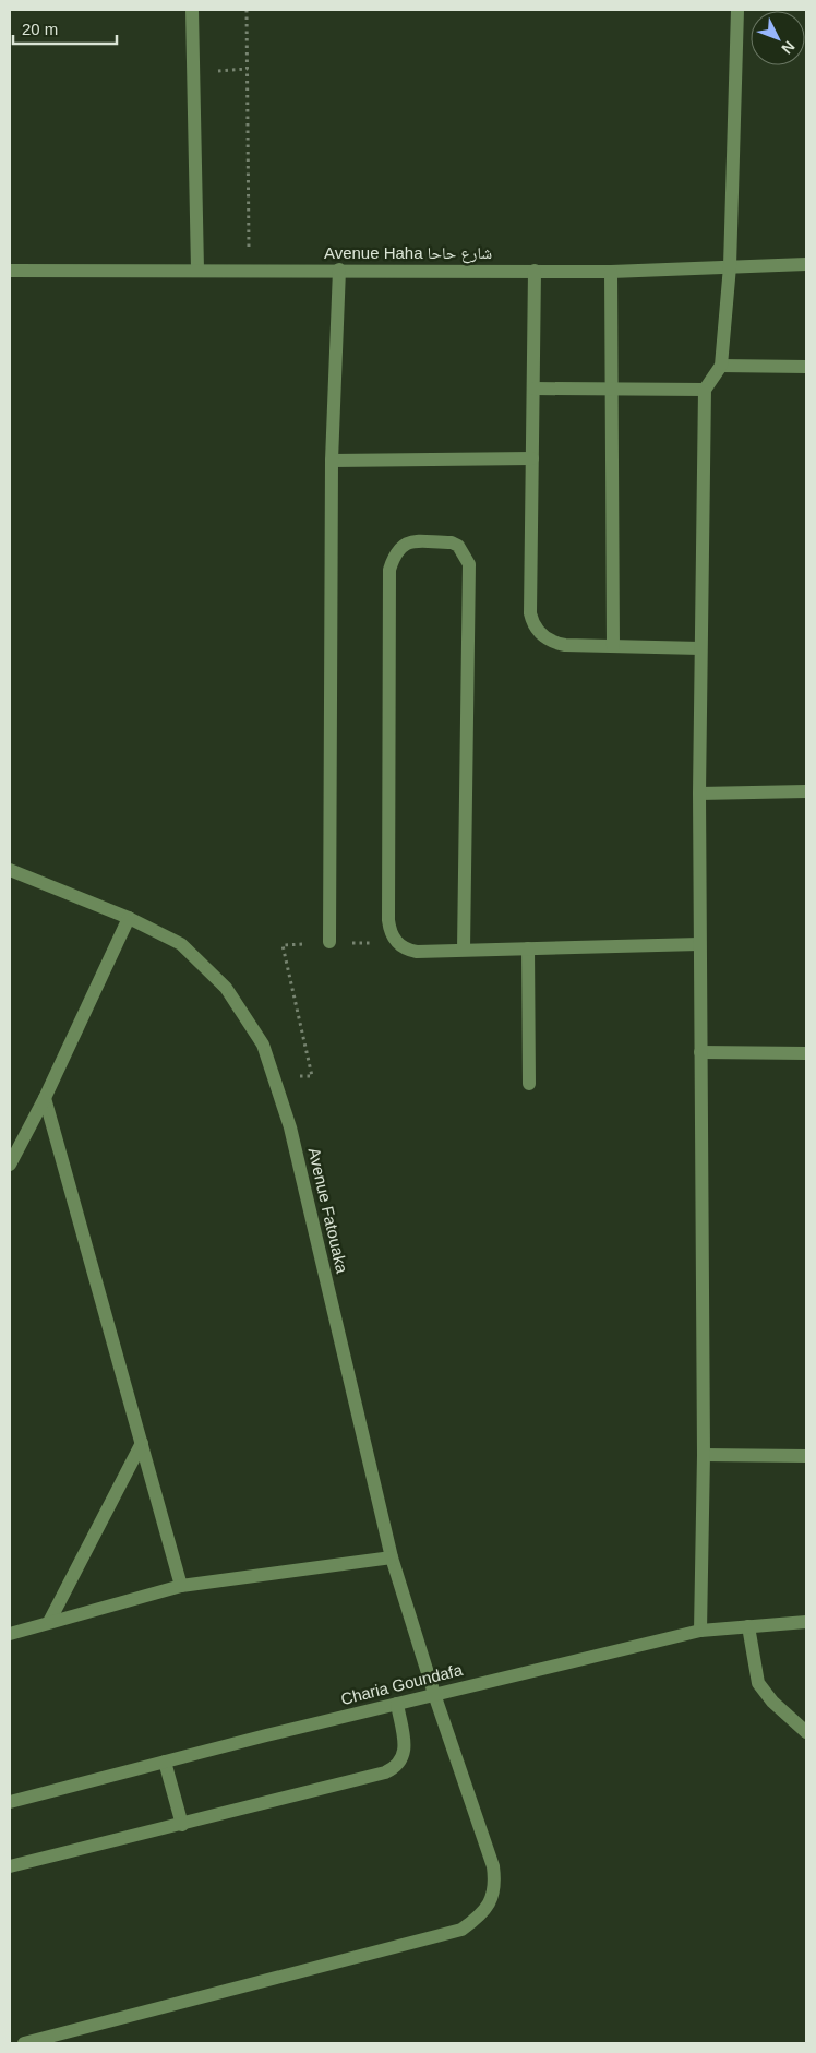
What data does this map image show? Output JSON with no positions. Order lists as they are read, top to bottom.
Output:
{
  "streets": {
    "street": ["Avenue Haha شارع حاحا", "Avenue Fatouaka", "Charia Goundafa"]
  },
  "crossings": [
    ["Avenue Fatouaka", "Charia Goundafa"]
  ],
  "scale_bar": "20 m",
  "north": "bottom right"
}
